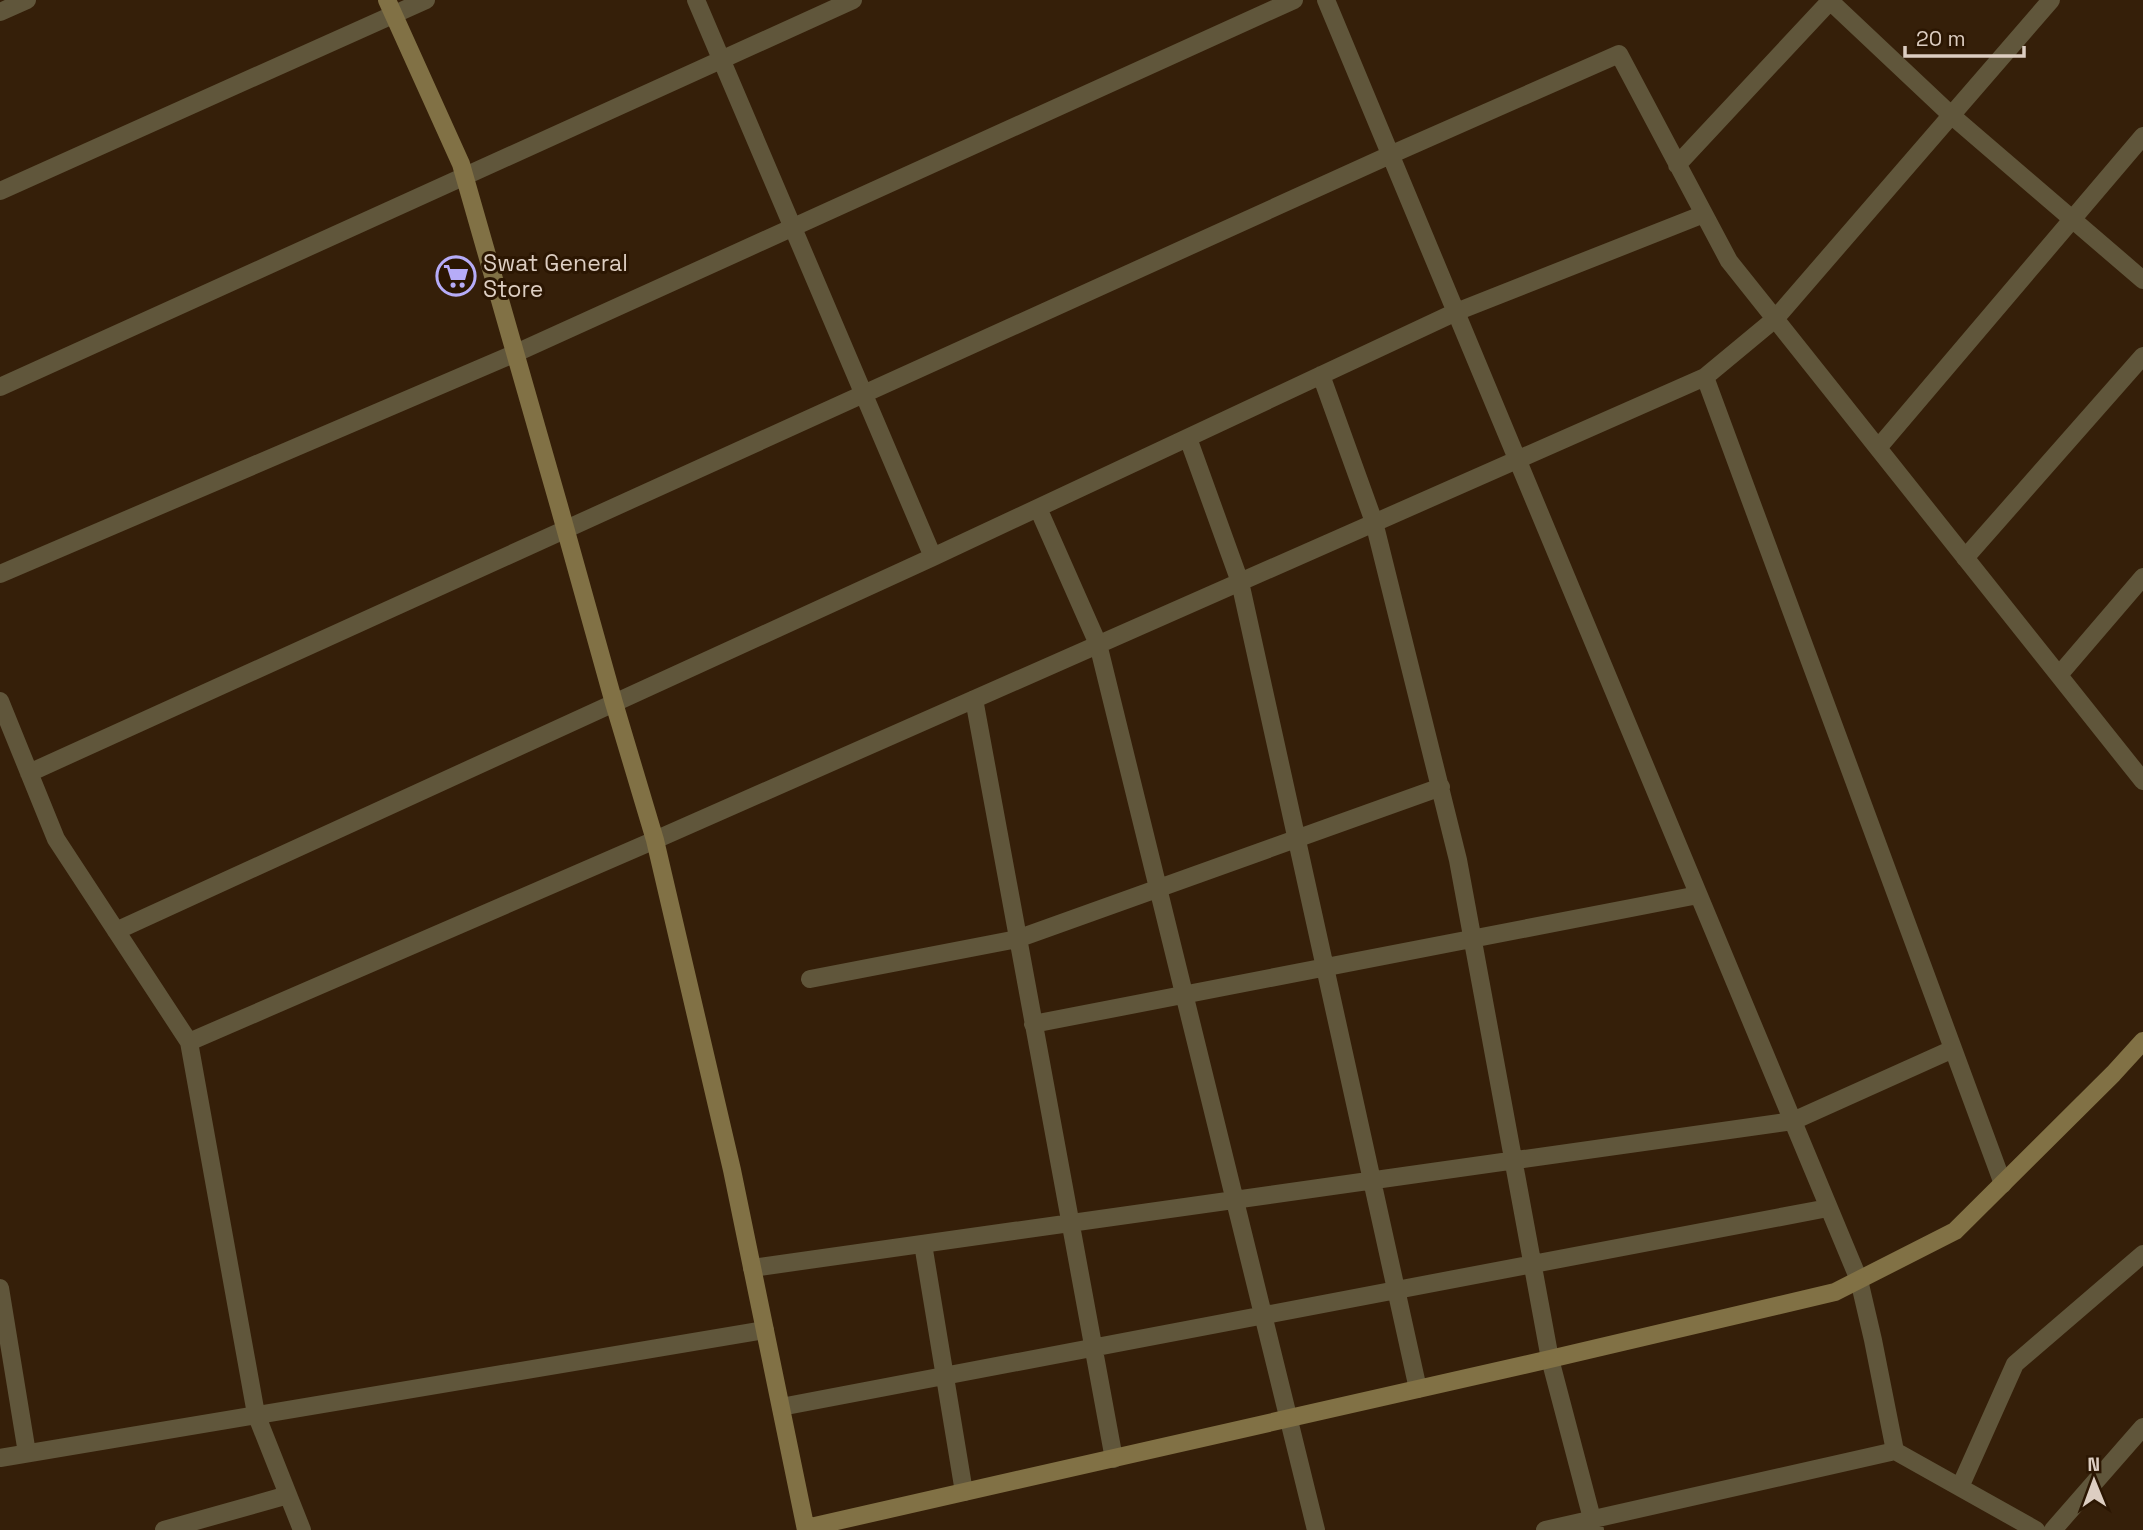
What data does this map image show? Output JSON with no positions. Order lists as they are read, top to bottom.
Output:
{
  "places": {
    "supermarket": ["Swat General Store"]
  },
  "scale_bar": "20 m",
  "north": "top"
}
